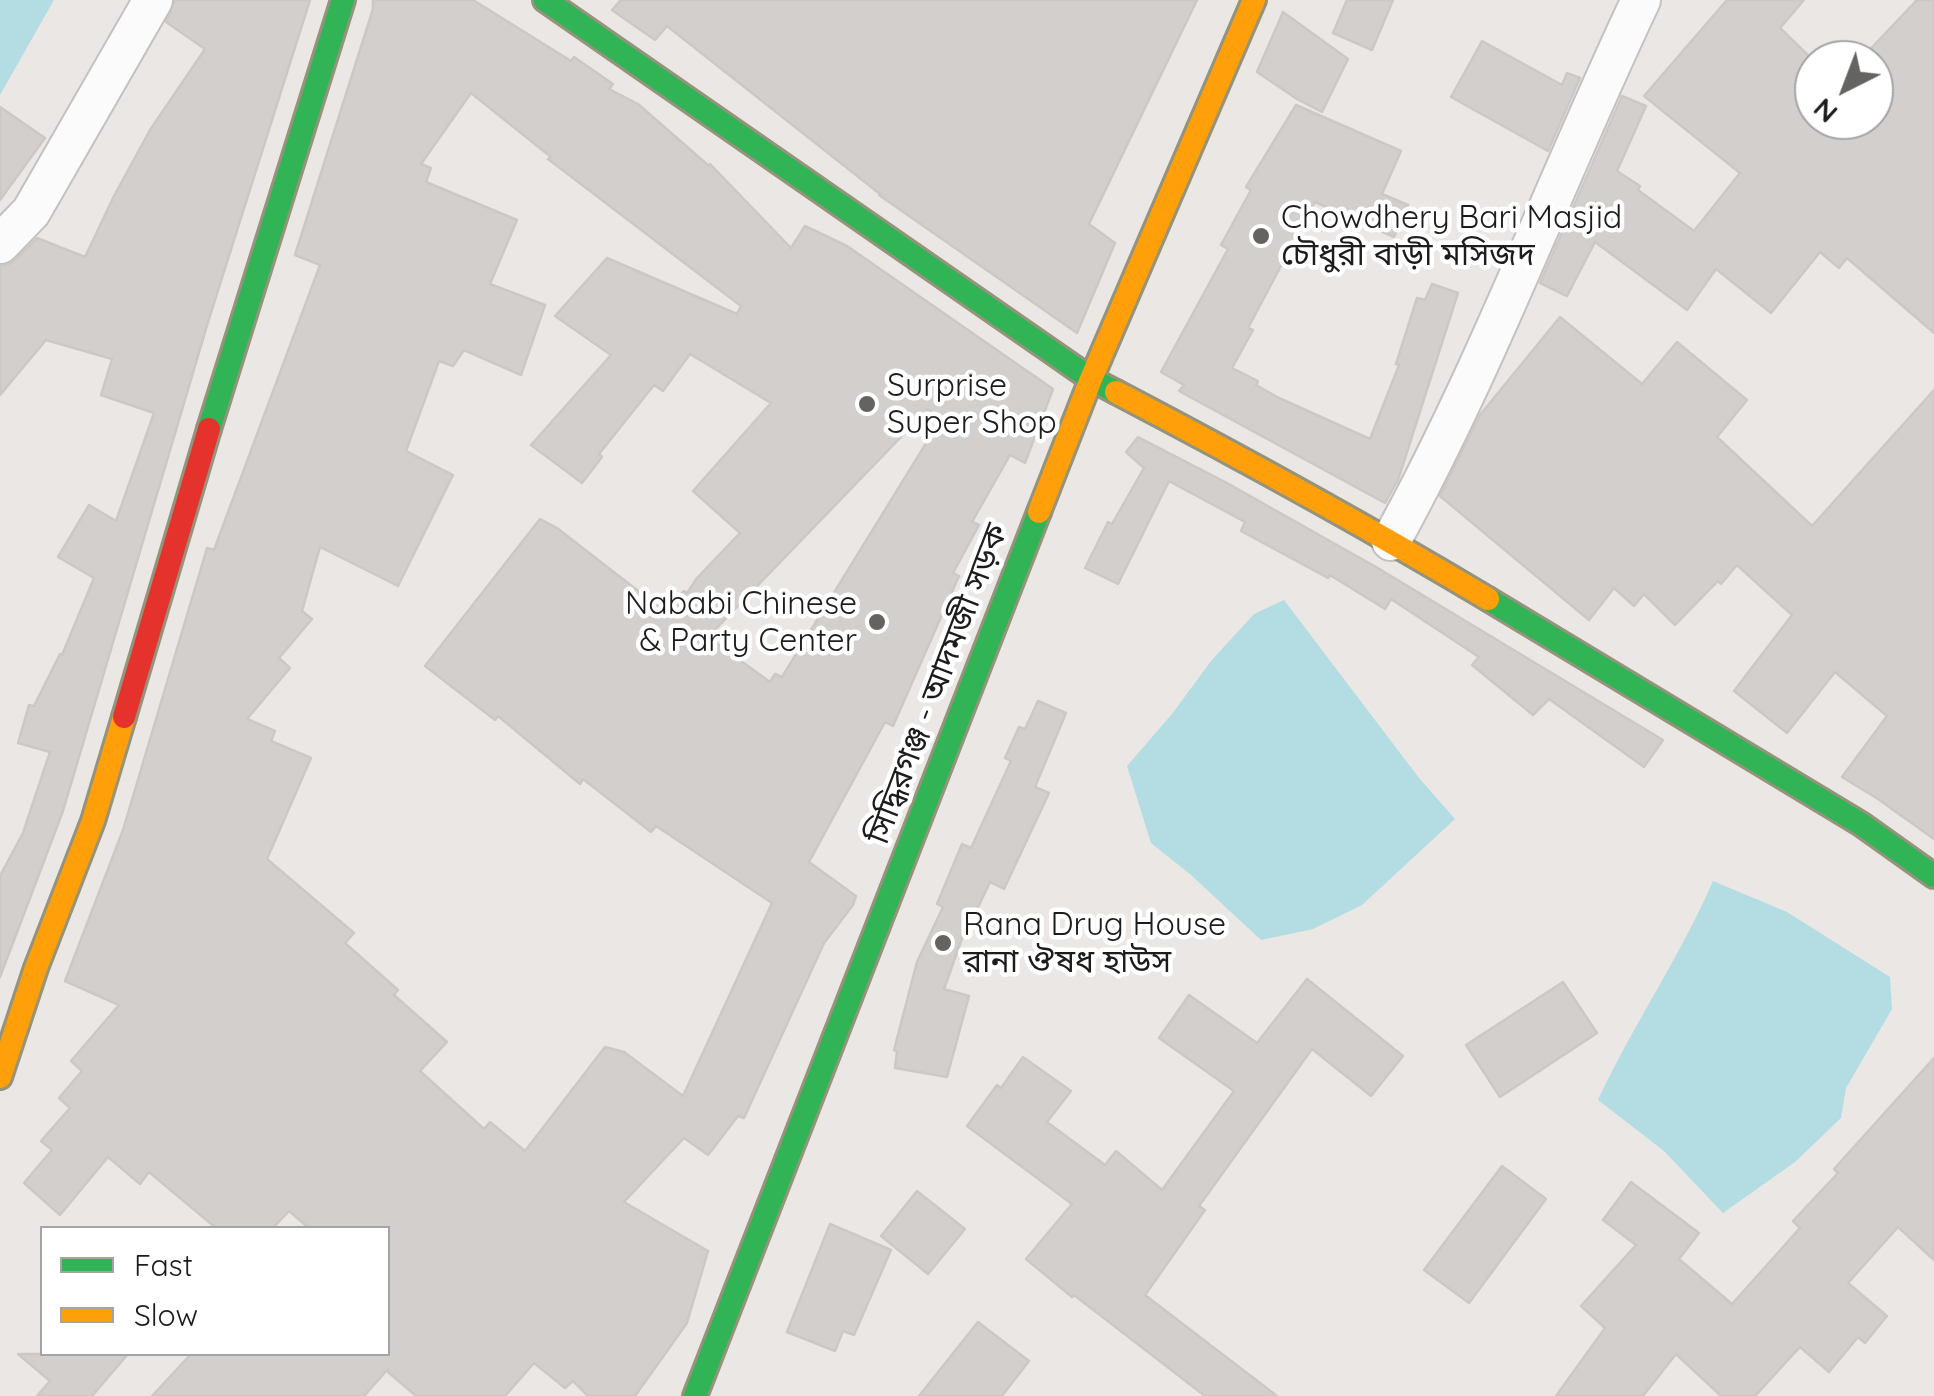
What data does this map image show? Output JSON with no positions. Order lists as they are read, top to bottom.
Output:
{
  "streets": {
    "main road": ["সিদ্ধিরগঞ্জ - আদমজী সড়ক"]
  },
  "places": [
    "Chowdhery Bari Masjid চৌধুরী বাড়ী মসিজদ",
    "Surprise Super Shop",
    "Nababi Chinese & Party Center",
    "Rana Drug House রানা ঔষধ হাউস"
  ],
  "legend": ["Fast", "Slow"],
  "north": "bottom left"
}
